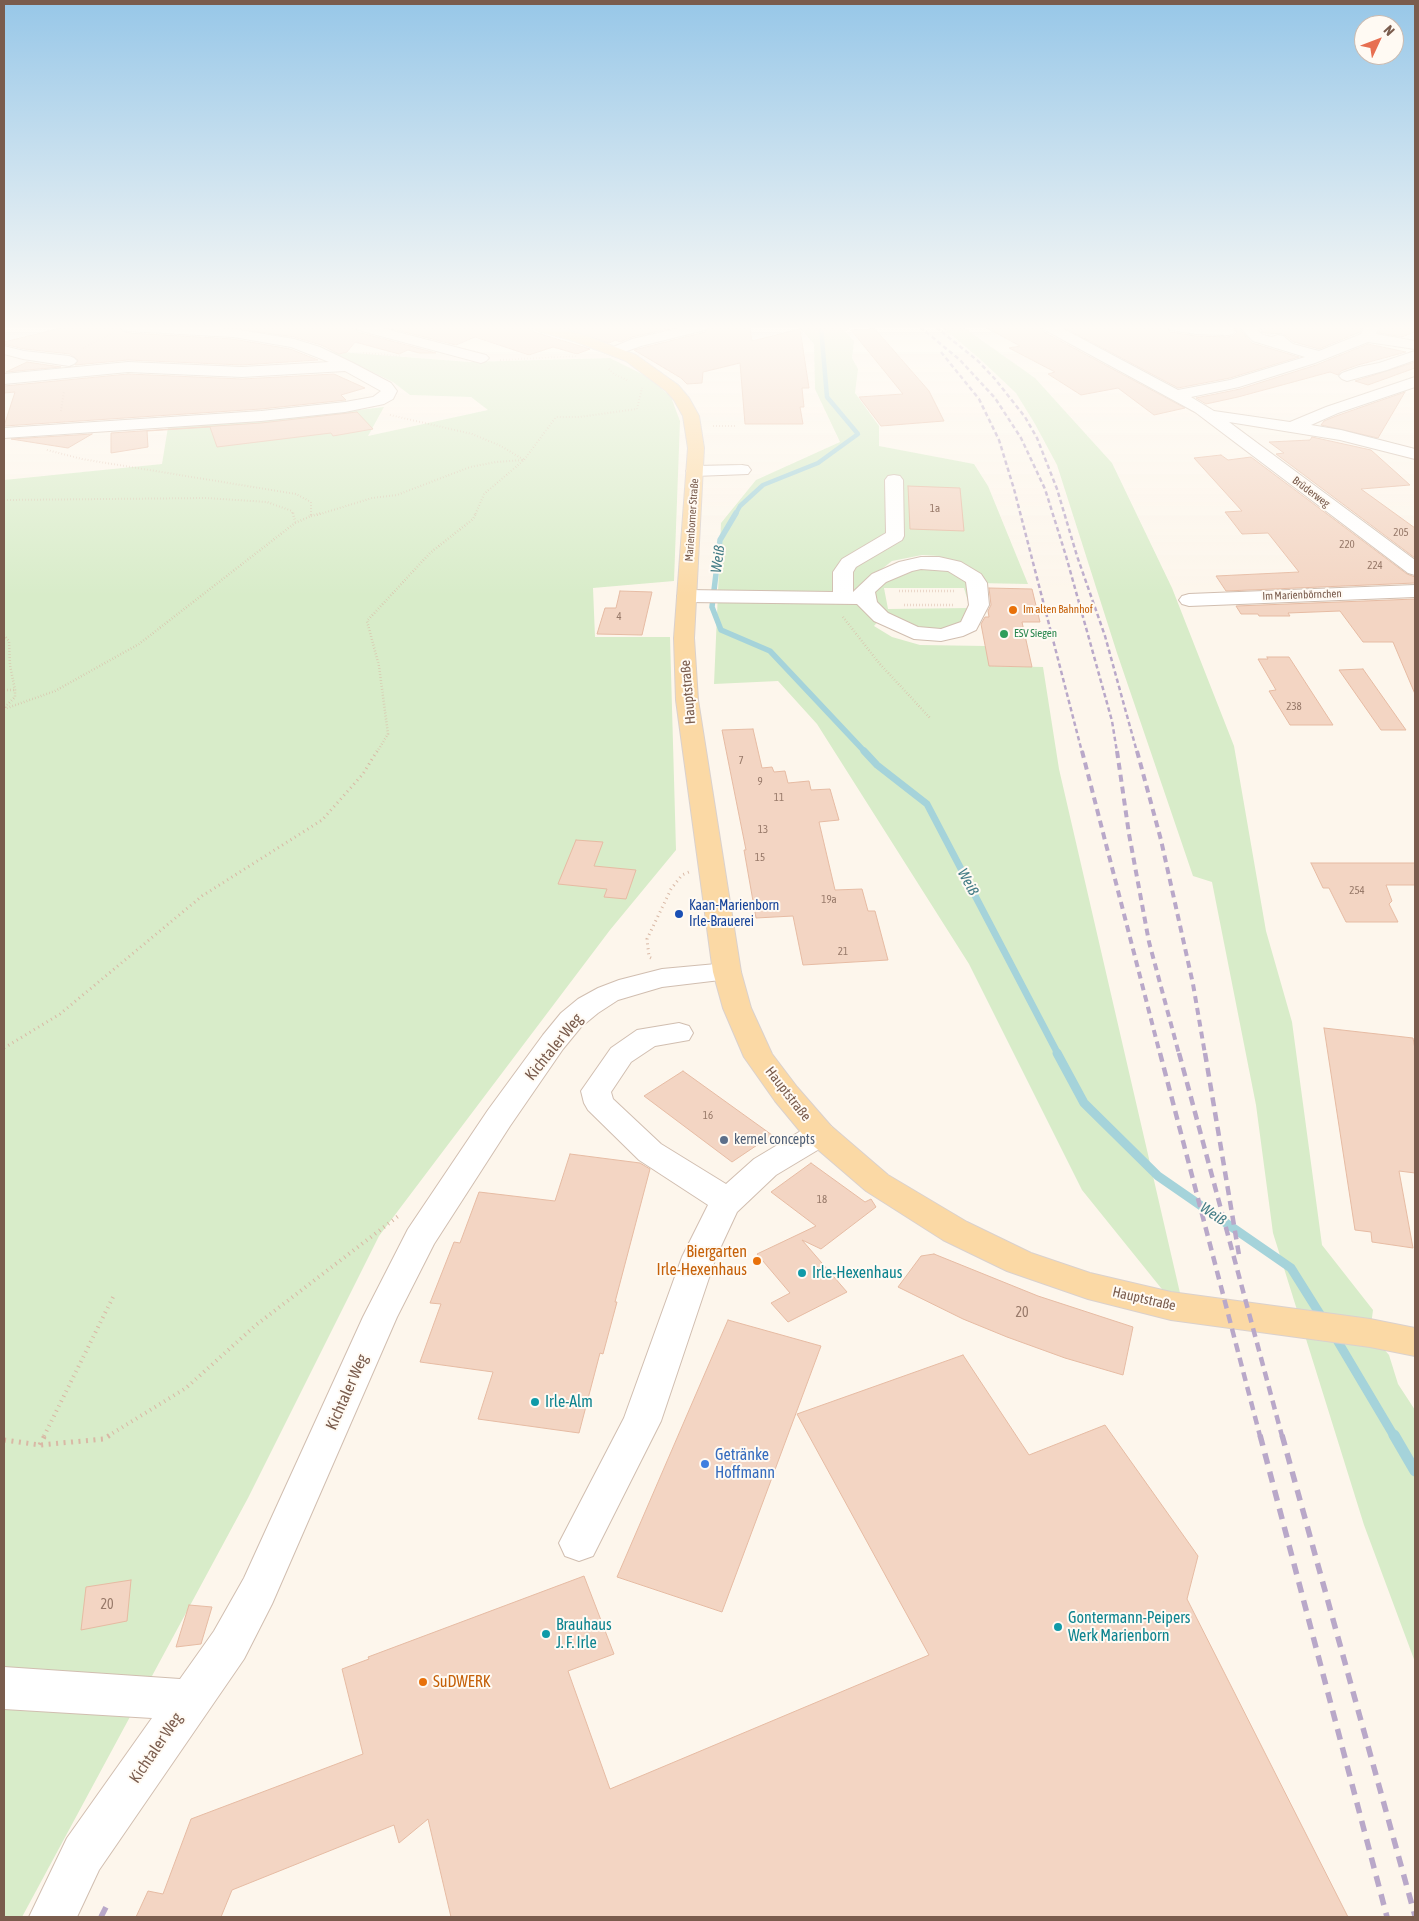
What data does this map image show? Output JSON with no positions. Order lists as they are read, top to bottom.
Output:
{
  "streets": {
    "main road": ["Marienborner Straße", "Hauptstraße"],
    "street": ["Brüderweg", "Im Marienbörnchen", "Kichtaler Weg"]
  },
  "crossings": [
    ["Marienborner Straße", "Hauptstraße"],
    ["Hauptstraße", "Kichtaler Weg"]
  ],
  "water": ["Weiß"],
  "places": [
    "Im alten Bahnhof",
    "ESV Siegen",
    "Kaan-Marienborn Irle-Brauerei",
    "kernel concepts",
    "Biergarten Irle-Hexenhaus",
    "Irle-Hexenhaus",
    "Irle-Alm",
    "Getränke Hoffmann",
    "Gontermann-Peipers Werk Marienborn",
    "Brauhaus J. F. Irle",
    "SuDWERK"
  ],
  "house_numbers": [
    "1a",
    "205",
    "220",
    "224",
    "4",
    "238",
    "7",
    "9",
    "11",
    "13",
    "15",
    "254",
    "19a",
    "21",
    "16",
    "18",
    "20",
    "20"
  ],
  "north": "top right"
}
